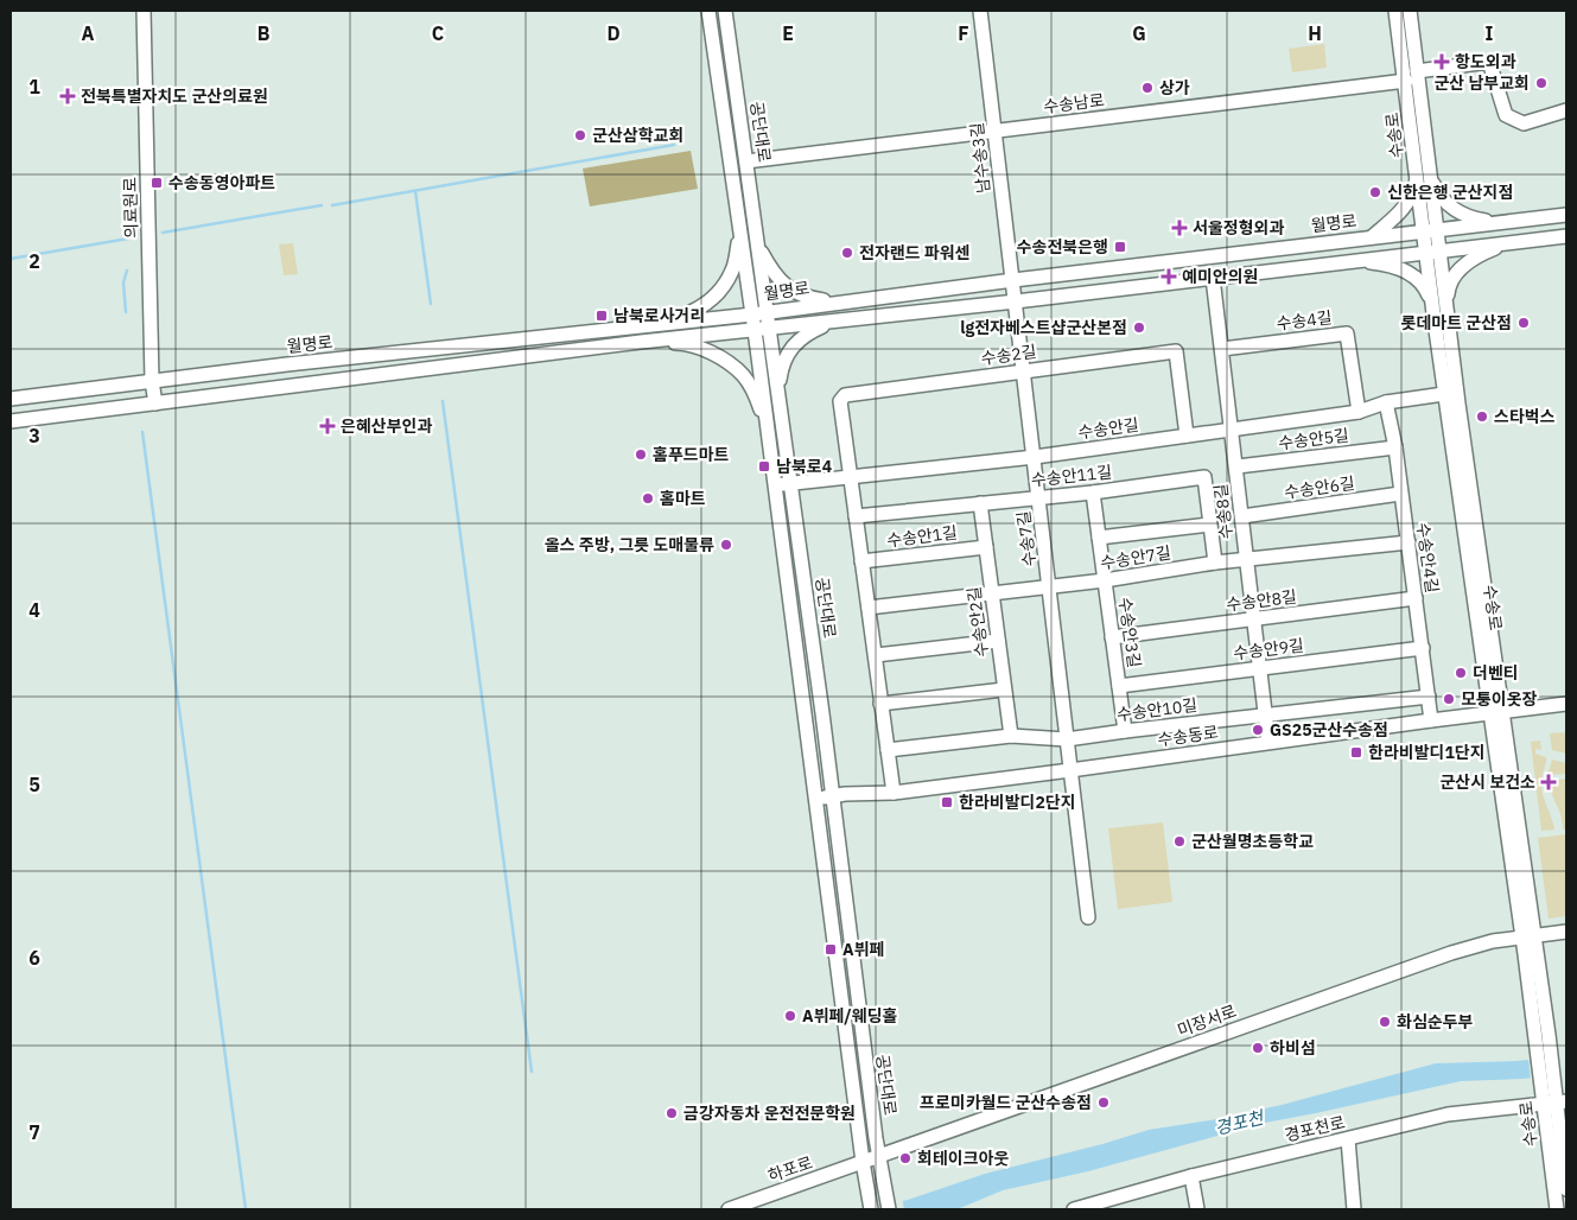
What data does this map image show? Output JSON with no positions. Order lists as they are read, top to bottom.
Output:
{
  "streets": {
    "street": [
      "수송남로",
      "공단대로",
      "수송로",
      "남수송3길",
      "의료원로",
      "월명로",
      "수송4길",
      "수송2길",
      "수송안길",
      "수송안5길",
      "수송안11길",
      "수송안6길",
      "수송8길",
      "수송안1길",
      "수송7길",
      "수송안7길",
      "수송안4길",
      "수송안8길",
      "수송안2길",
      "수송안3길",
      "수송안9길",
      "수송안10길",
      "수송동로",
      "미장서로",
      "경포천로",
      "하포로"
    ]
  },
  "crossings": [
    ["수송남로", "공단대로"],
    ["수송남로", "수송로"],
    ["수송남로", "남수송3길"],
    ["공단대로", "월명로"],
    ["공단대로", "수송안길"],
    ["공단대로", "수송동로"],
    ["공단대로", "미장서로"],
    ["공단대로", "하포로"],
    ["수송로", "월명로"],
    ["수송로", "수송안길"],
    ["수송로", "수송동로"],
    ["수송로", "미장서로"],
    ["수송로", "경포천로"],
    ["남수송3길", "월명로"],
    ["남수송3길", "수송7길"],
    ["의료원로", "월명로"],
    ["수송4길", "수송안길"],
    ["수송4길", "수송8길"],
    ["수송2길", "수송안길"],
    ["수송2길", "수송7길"],
    ["수송안길", "수송8길"],
    ["수송안길", "수송7길"],
    ["수송안길", "수송안4길"],
    ["수송안5길", "수송8길"],
    ["수송안5길", "수송안4길"],
    ["수송안11길", "수송7길"],
    ["수송안11길", "수송안7길"],
    ["수송안11길", "수송안2길"],
    ["수송안11길", "수송안3길"],
    ["수송안6길", "수송8길"],
    ["수송안6길", "수송안4길"],
    ["수송8길", "수송안7길"],
    ["수송8길", "수송안8길"],
    ["수송8길", "수송안9길"],
    ["수송8길", "수송안10길"],
    ["수송8길", "수송동로"],
    ["수송안1길", "수송안2길"],
    ["수송7길", "수송안7길"],
    ["수송7길", "수송안10길"],
    ["수송7길", "수송동로"],
    ["수송안7길", "수송안4길"],
    ["수송안7길", "수송안2길"],
    ["수송안7길", "수송안3길"],
    ["수송안4길", "수송안8길"],
    ["수송안4길", "수송안9길"],
    ["수송안4길", "수송안10길"],
    ["수송안4길", "수송동로"],
    ["수송안8길", "수송안3길"],
    ["수송안2길", "수송안10길"],
    ["수송안3길", "수송안9길"],
    ["수송안3길", "수송안10길"],
    ["미장서로", "하포로"]
  ],
  "water": ["경포천"],
  "places": {
    "health": [
      "항도외과",
      "전북특별자치도 군산의료원",
      "서울정형외과",
      "예미안의원",
      "은혜산부인과",
      "군산시 보건소"
    ],
    "other": [
      "군산 남부교회",
      "상가",
      "군산삼학교회",
      "신한은행 군산지점",
      "전자랜드 파워센",
      "롯데마트 군산점",
      "lg전자베스트샵군산본점",
      "스타벅스",
      "홈푸드마트",
      "홈마트",
      "올스 주방, 그릇 도매물류",
      "더벤티",
      "모퉁이옷장",
      "GS25군산수송점",
      "군산월명초등학교",
      "A뷔페/웨딩홀",
      "화심순두부",
      "하비섬",
      "프로미카월드 군산수송점",
      "금강자동차 운전전문학원",
      "회테이크아웃"
    ],
    "transit": [
      "수송동영아파트",
      "수송전북은행",
      "남북로사거리",
      "남북로4",
      "한라비발디1단지",
      "한라비발디2단지",
      "A뷔페"
    ]
  },
  "grid": {
    "columns": [
      "A",
      "B",
      "C",
      "D",
      "E",
      "F",
      "G",
      "H",
      "I"
    ],
    "rows": [
      "1",
      "2",
      "3",
      "4",
      "5",
      "6",
      "7"
    ]
  }
}
